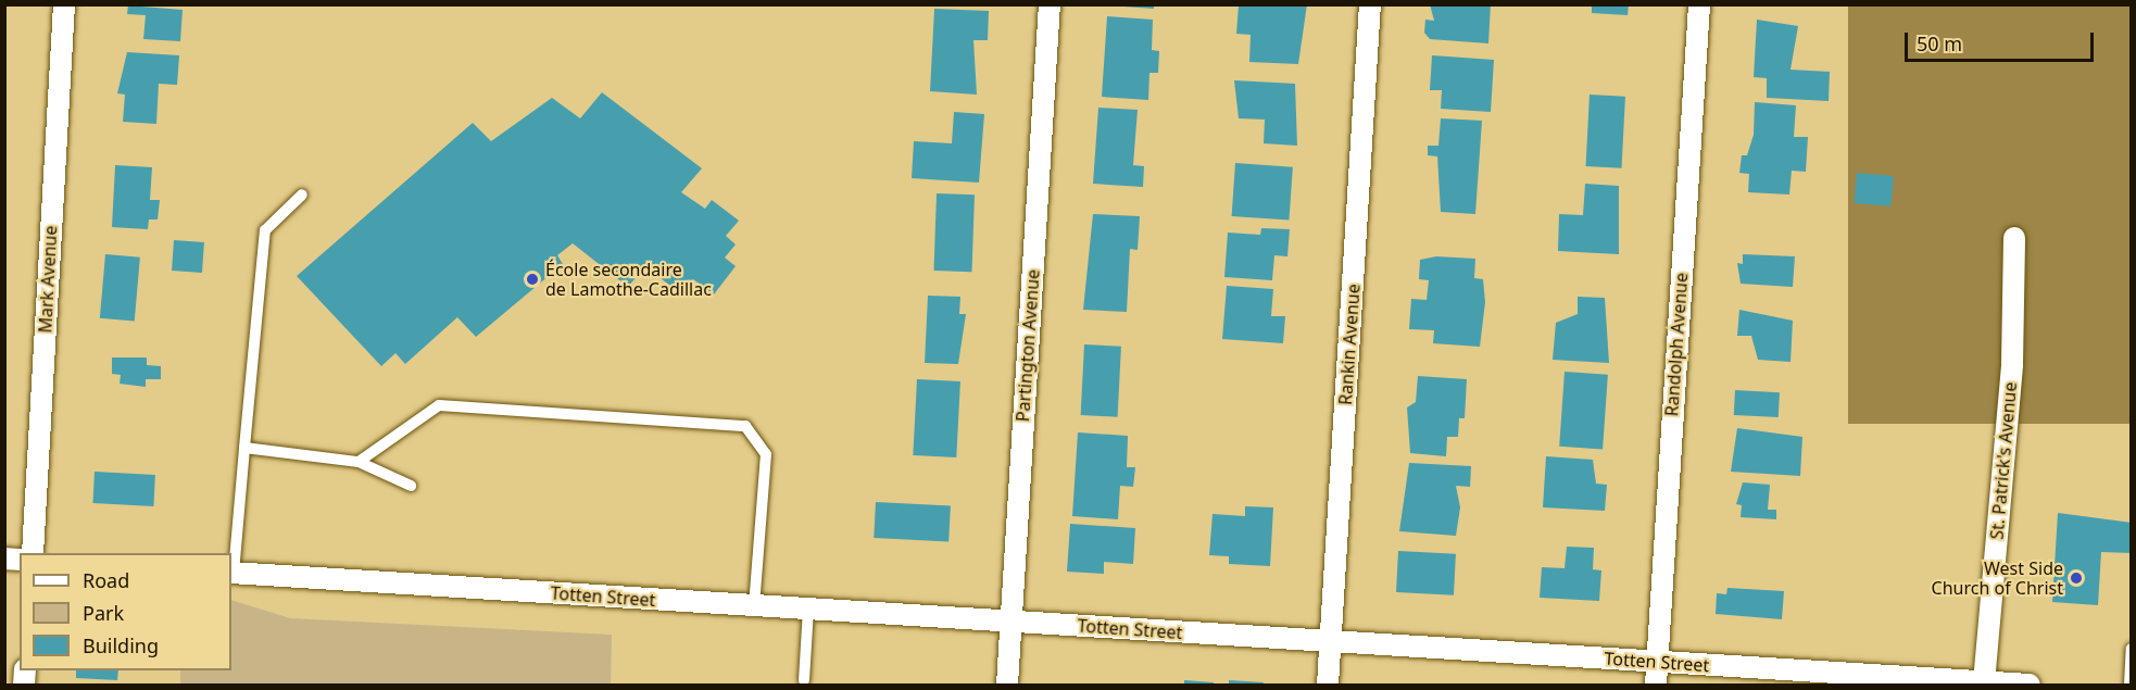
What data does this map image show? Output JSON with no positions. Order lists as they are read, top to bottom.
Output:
{
  "streets": {
    "street": [
      "Mark Avenue",
      "Rankin Avenue",
      "Randolph Avenue",
      "Partington Avenue",
      "St. Patrick's Avenue",
      "Totten Street"
    ]
  },
  "crossings": [
    ["Rankin Avenue", "Totten Street"],
    ["Randolph Avenue", "Totten Street"],
    ["Partington Avenue", "Totten Street"],
    ["St. Patrick's Avenue", "Totten Street"]
  ],
  "places": ["École secondaire de Lamothe-Cadillac", "West Side Church of Christ"],
  "legend": ["Road", "Park", "Building"],
  "scale_bar": "50 m"
}
